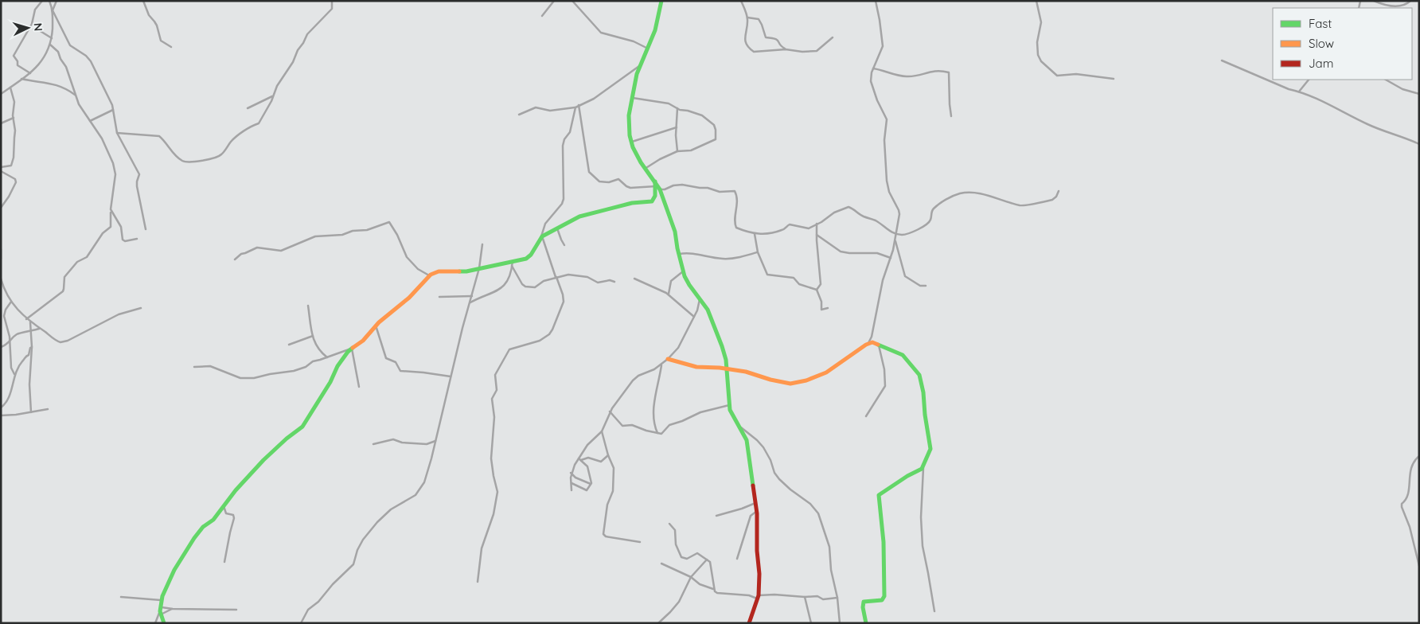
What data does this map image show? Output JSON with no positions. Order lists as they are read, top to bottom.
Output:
{
  "legend": ["Fast", "Slow", "Jam"],
  "north": "right"
}
